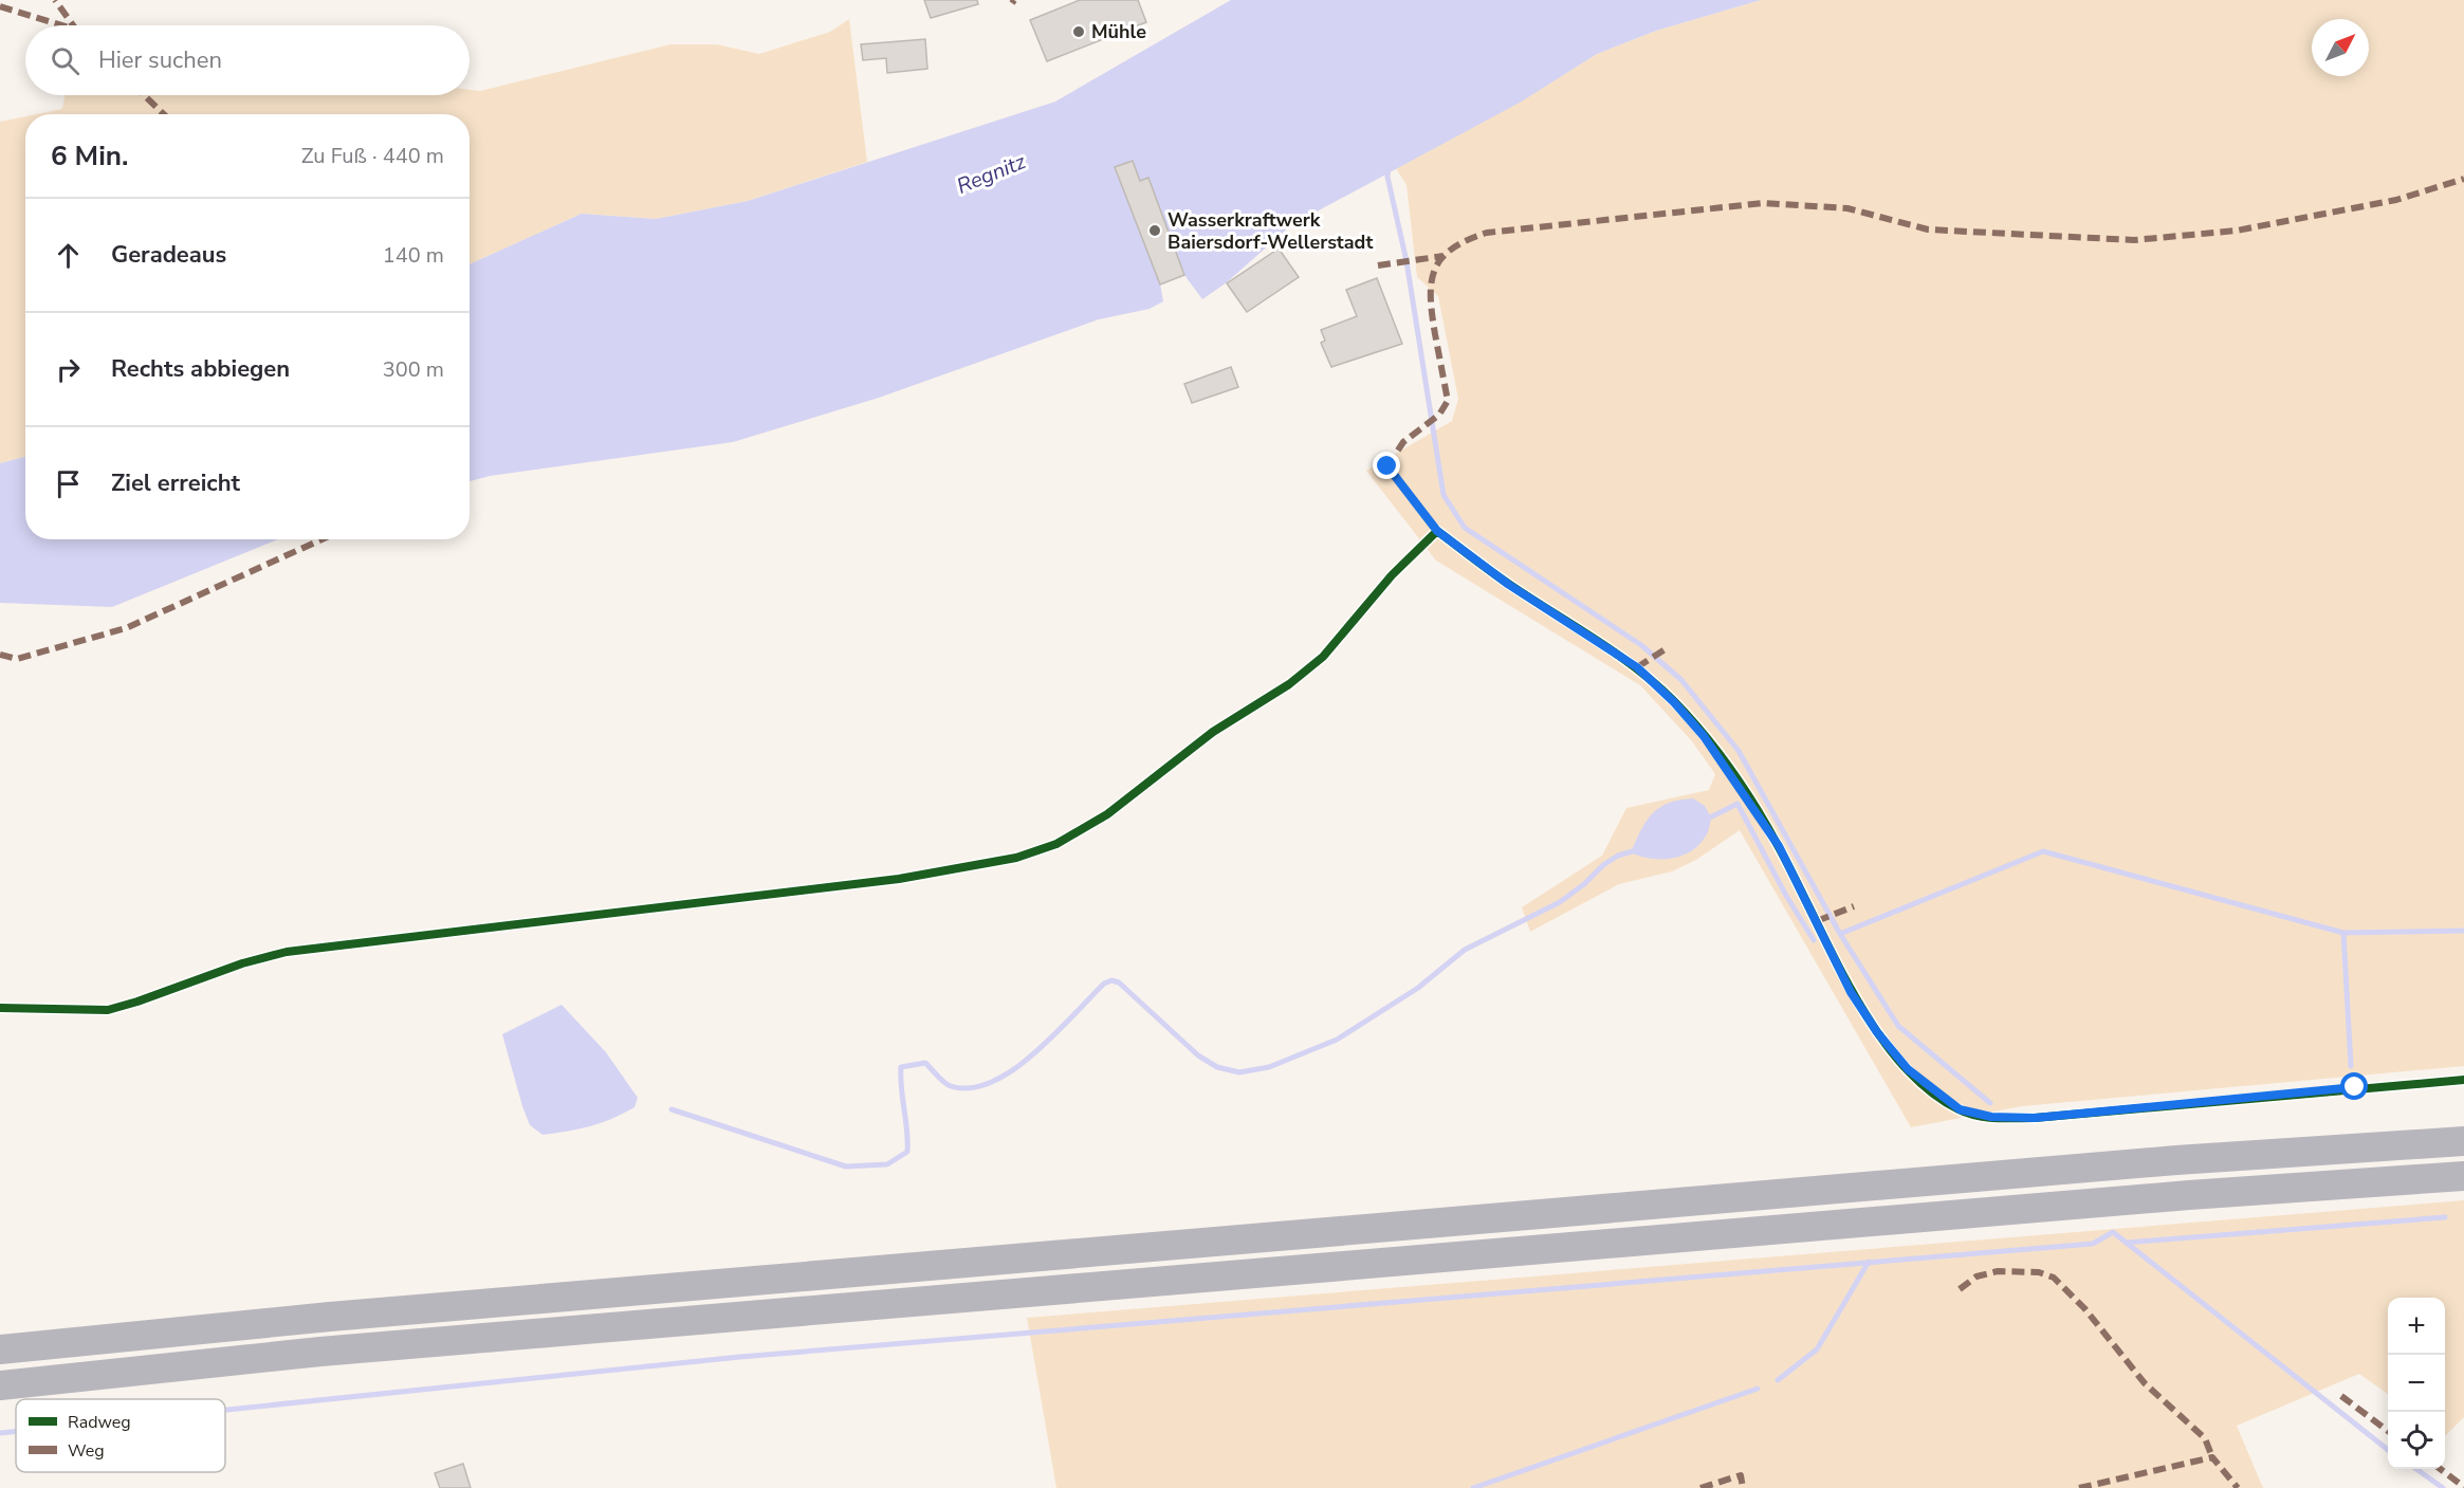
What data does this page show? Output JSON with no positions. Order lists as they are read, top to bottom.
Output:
{
  "water": ["Regnitz"],
  "places": ["Mühle", "Wasserkraftwerk Baiersdorf-Wellerstadt"],
  "legend": ["Radweg", "Weg"],
  "north": "top right",
  "page": {
    "search": "Hier suchen",
    "heading": ["6 Min.", "Zu Fuß · 440 m"],
    "list": [
      ["Geradeaus", "140 m"],
      ["Rechts abbiegen", "300 m"],
      "Ziel erreicht"
    ],
    "map_buttons": ["+", "−"]
  }
}
